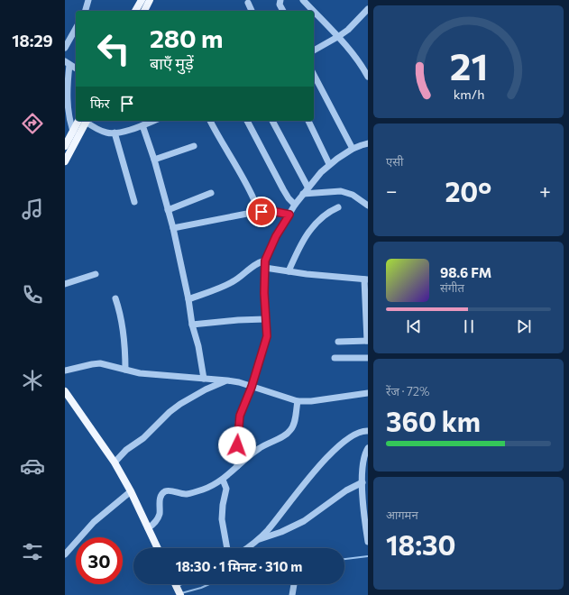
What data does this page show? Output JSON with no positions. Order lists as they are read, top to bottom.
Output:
{
  "page": {
    "tabs": "18:29",
    "turn": ["280 m", "बाएँ मुड़ें"],
    "then": "फिर",
    "tile": [
      "एसी",
      ["रेंज · 72%", "360 km"],
      ["आगमन", "18:30"]
    ],
    "heat": ["−", "20°", "+"],
    "song": ["98.6 FM", "संगीत"],
    "limit": "30",
    "trip": "18:30 · 1 मिनट · 310 m",
    "gauge": ["21", "km/h"]
  }
}
